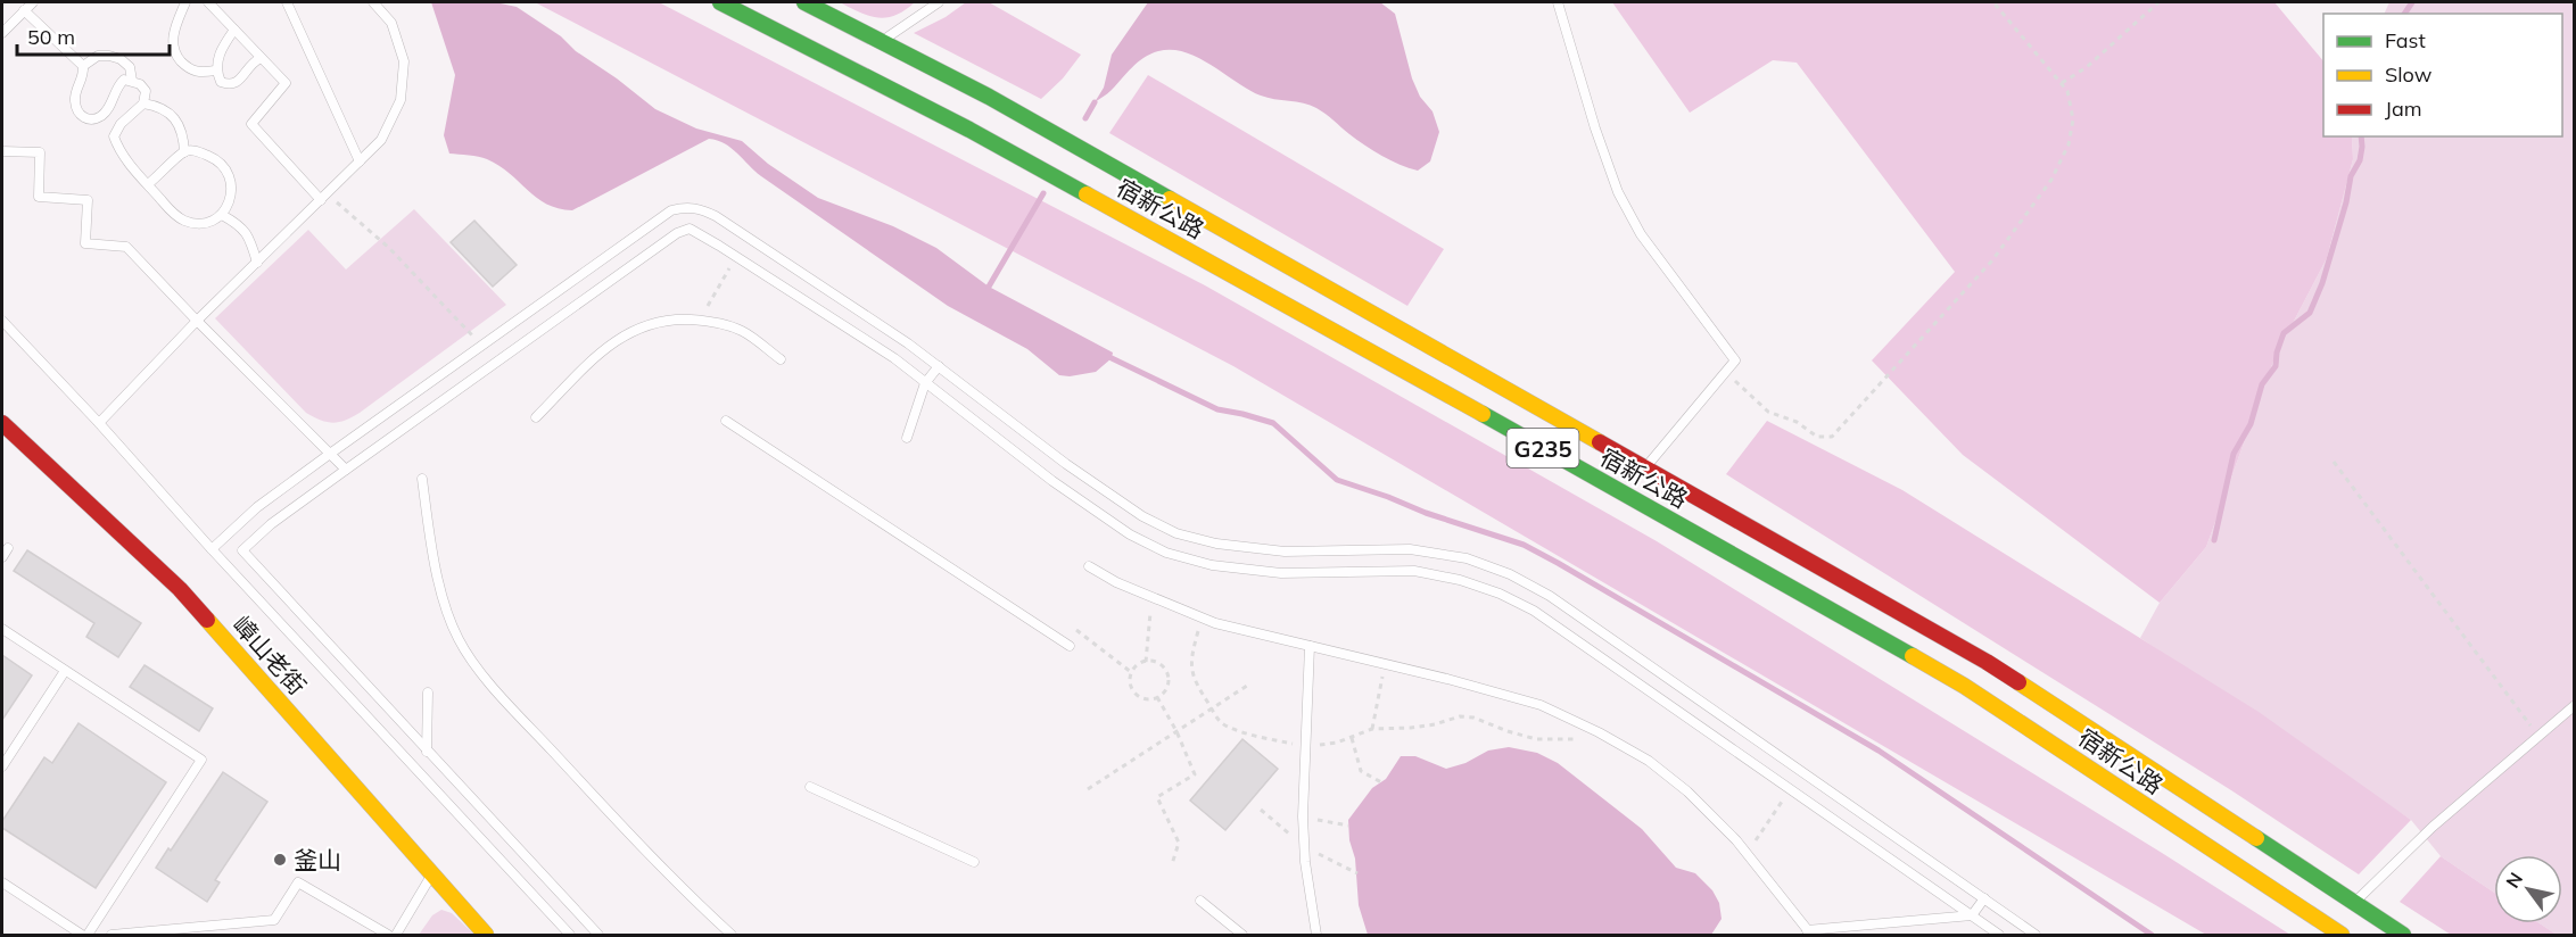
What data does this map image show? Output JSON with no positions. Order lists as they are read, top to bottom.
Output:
{
  "streets": {
    "main road": ["宿新公路", "G235", "嶂山老街"]
  },
  "places": ["釜山"],
  "legend": ["Fast", "Slow", "Jam"],
  "scale_bar": "50 m",
  "north": "top left"
}
